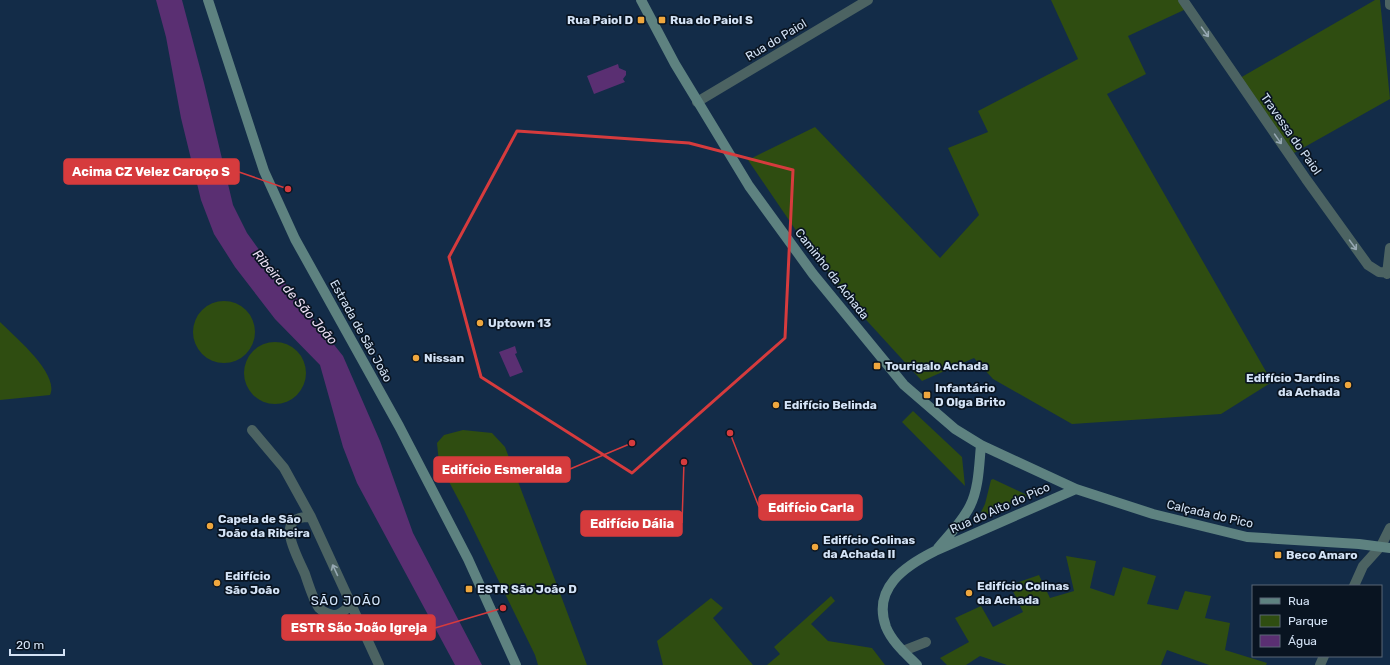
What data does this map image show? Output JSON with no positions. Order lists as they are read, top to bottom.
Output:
{
  "streets": {
    "street": [
      "Rua do Paiol",
      "Travessa do Paiol",
      "Caminho da Achada",
      "Estrada de São João",
      "Rua do Alto do Pico",
      "Calçada do Pico"
    ]
  },
  "crossings": [
    ["Rua do Paiol", "Caminho da Achada"],
    ["Caminho da Achada", "Rua do Alto do Pico"],
    ["Caminho da Achada", "Calçada do Pico"],
    ["Rua do Alto do Pico", "Calçada do Pico"]
  ],
  "one_way": ["Travessa do Paiol"],
  "districts": ["SÃO JOÃO"],
  "water": ["Ribeira de São João"],
  "places": {
    "transit": [
      "Rua Paiol D",
      "Rua do Paiol S",
      "Tourigalo Achada",
      "Infantário D Olga Brito",
      "Beco Amaro",
      "ESTR São João D"
    ],
    "other": [
      "Acima CZ Velez Caroço S",
      "Uptown 13",
      "Nissan",
      "Edifício Jardins da Achada",
      "Edifício Belinda",
      "Edifício Carla",
      "Edifício Esmeralda",
      "Edifício Dália",
      "Capela de São João da Ribeira",
      "Edifício Colinas da Achada II",
      "Edifício São João",
      "Edifício Colinas da Achada",
      "ESTR São João Igreja"
    ]
  },
  "legend": ["Rua", "Parque", "Água"],
  "scale_bar": "20 m"
}
